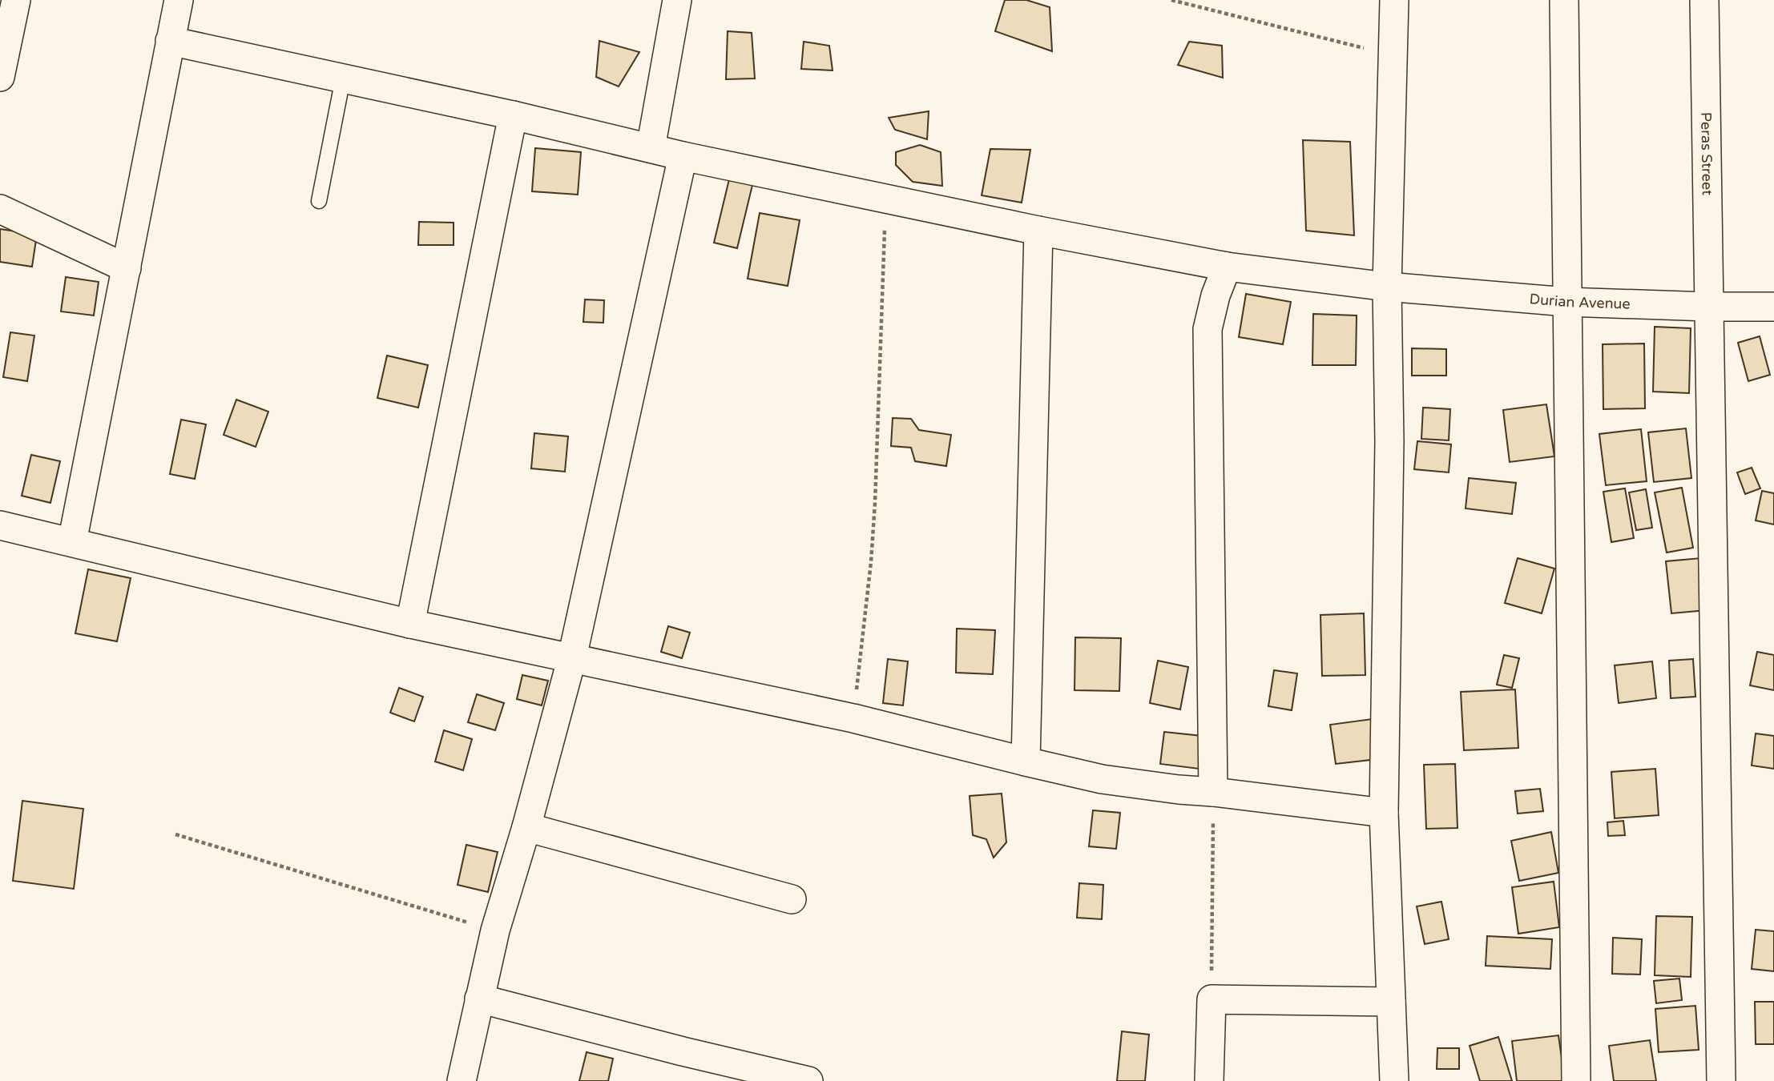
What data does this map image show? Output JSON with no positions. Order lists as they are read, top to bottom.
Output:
{
  "streets": {
    "street": ["Peras Street", "Durian Avenue"]
  },
  "crossings": [
    ["Peras Street", "Durian Avenue"]
  ]
}
